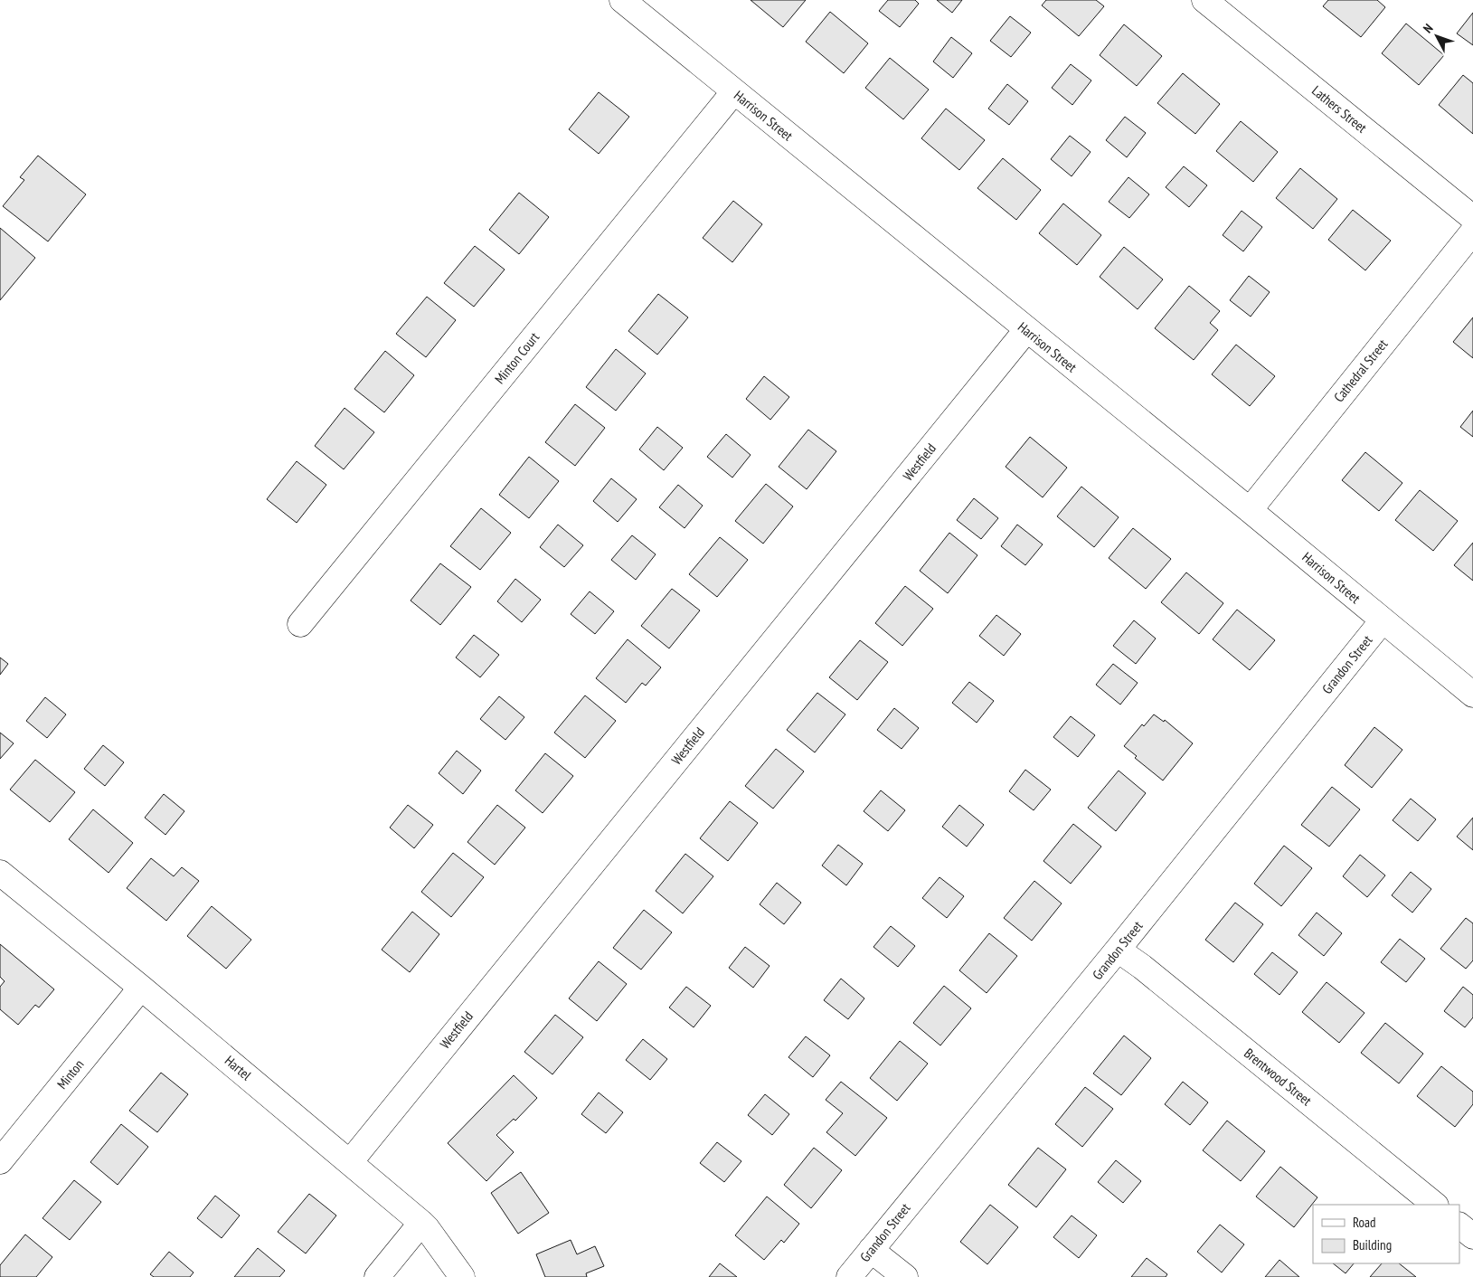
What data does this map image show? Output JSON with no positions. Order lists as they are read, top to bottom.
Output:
{
  "streets": {
    "street": [
      "Lathers Street",
      "Harrison Street",
      "Minton Court",
      "Cathedral Street",
      "Westfield",
      "Grandon Street",
      "Hartel",
      "Minton",
      "Brentwood Street"
    ]
  },
  "crossings": [
    ["Harrison Street", "Minton Court"],
    ["Harrison Street", "Cathedral Street"],
    ["Harrison Street", "Westfield"],
    ["Harrison Street", "Grandon Street"],
    ["Westfield", "Hartel"],
    ["Grandon Street", "Brentwood Street"],
    ["Hartel", "Minton"]
  ],
  "legend": ["Road", "Building"],
  "north": "top left"
}
